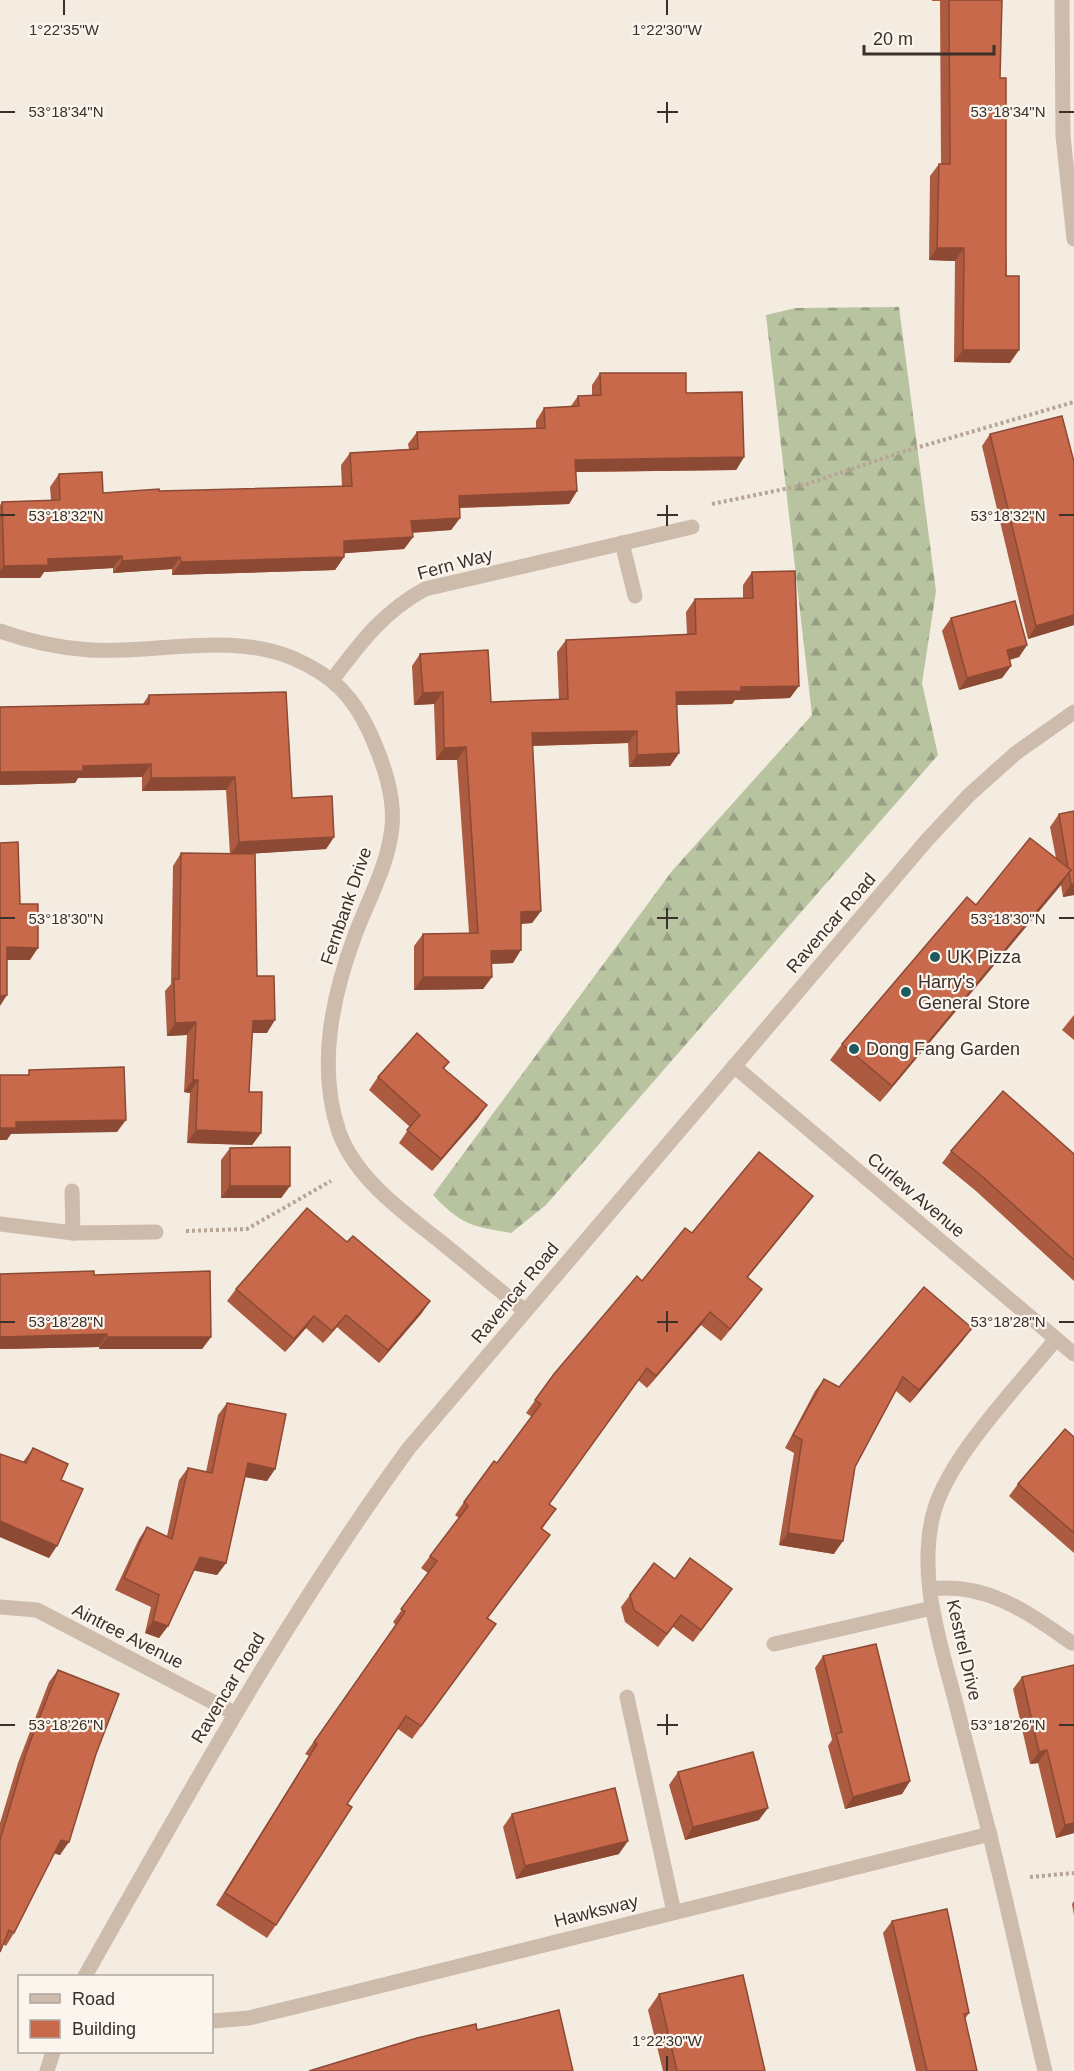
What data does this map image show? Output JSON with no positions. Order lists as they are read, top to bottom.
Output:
{
  "streets": {
    "street": [
      "Fern Way",
      "Fernbank Drive",
      "Ravencar Road",
      "Curlew Avenue",
      "Aintree Avenue",
      "Kestrel Drive",
      "Hawksway"
    ]
  },
  "crossings": [
    ["Fern Way", "Fernbank Drive"],
    ["Fernbank Drive", "Ravencar Road"],
    ["Ravencar Road", "Curlew Avenue"],
    ["Ravencar Road", "Aintree Avenue"],
    ["Curlew Avenue", "Kestrel Drive"],
    ["Kestrel Drive", "Hawksway"]
  ],
  "places": ["UK Pizza", "Harry's General Store", "Dong Fang Garden"],
  "legend": ["Road", "Building"],
  "scale_bar": "20 m",
  "coordinates": [
    "1°22'35\"W",
    "1°22'30\"W",
    "53°18'34\"N",
    "53°18'32\"N",
    "53°18'30\"N",
    "53°18'28\"N",
    "53°18'26\"N"
  ]
}
